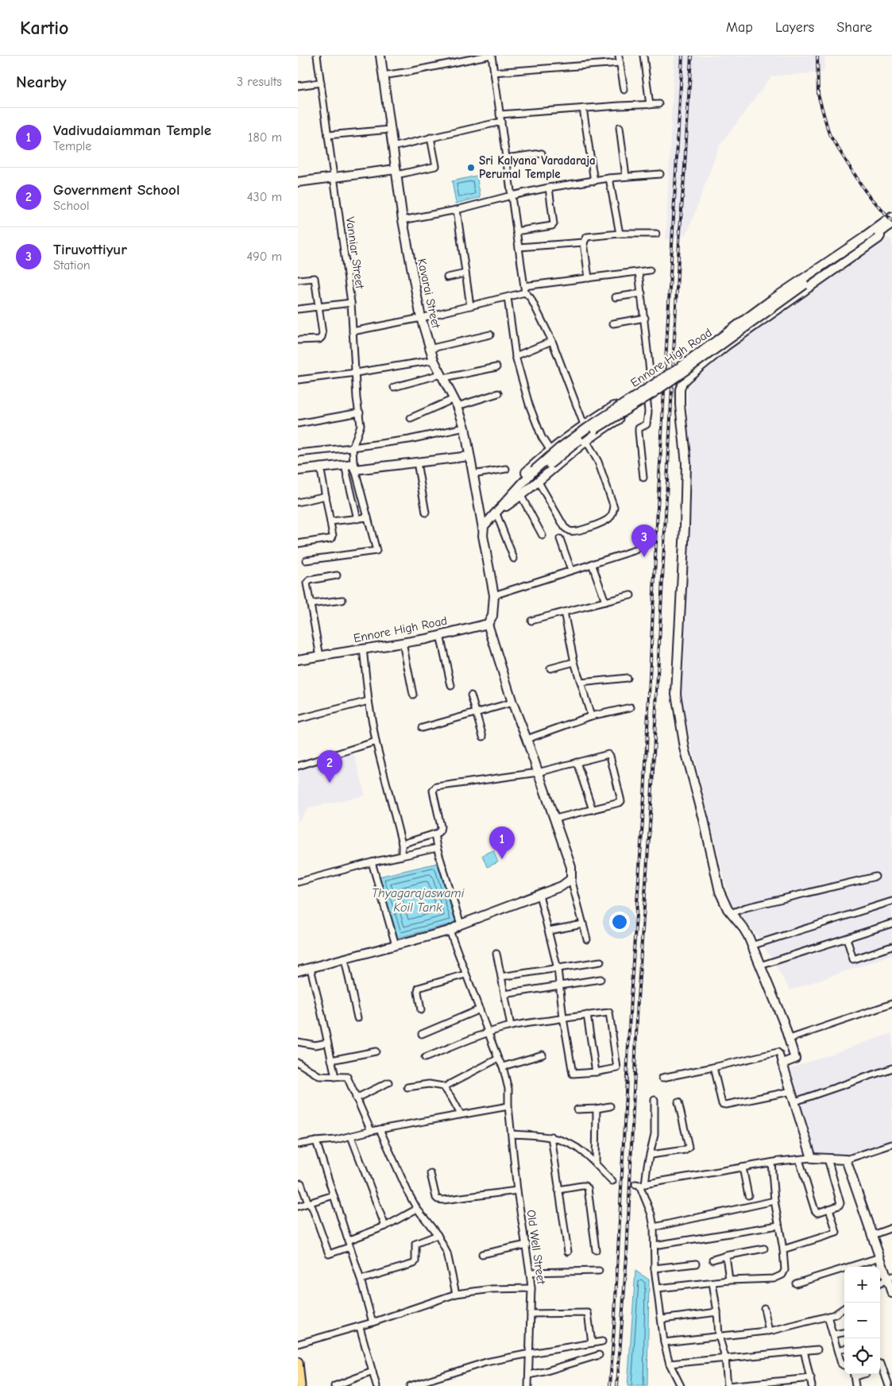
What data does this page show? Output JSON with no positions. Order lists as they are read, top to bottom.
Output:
{
  "streets": {
    "street": [
      "Vanniar Street",
      "Kavarai Street",
      "Ennore High Road",
      "Old Well Street"
    ]
  },
  "crossings": [
    ["Kavarai Street", "Ennore High Road"]
  ],
  "water": ["Thyagarajaswami Koil Tank"],
  "places": ["Sri Kalyana Varadaraja Perumal Temple"],
  "page": {
    "header": "Kartio",
    "nav": ["Map", "Layers", "Share"],
    "heading": ["Nearby", "3 results"],
    "list": [
      {
        "mark": "1",
        "name": "Vadivudaiamman Temple",
        "note": "Temple",
        "value": "180 m"
      },
      {
        "mark": "2",
        "name": "Government School",
        "note": "School",
        "value": "430 m"
      },
      {
        "mark": "3",
        "name": "Tiruvottiyur",
        "note": "Station",
        "value": "490 m"
      }
    ],
    "pins": ["3", "2", "1"],
    "map_buttons": ["+", "−"]
  }
}
